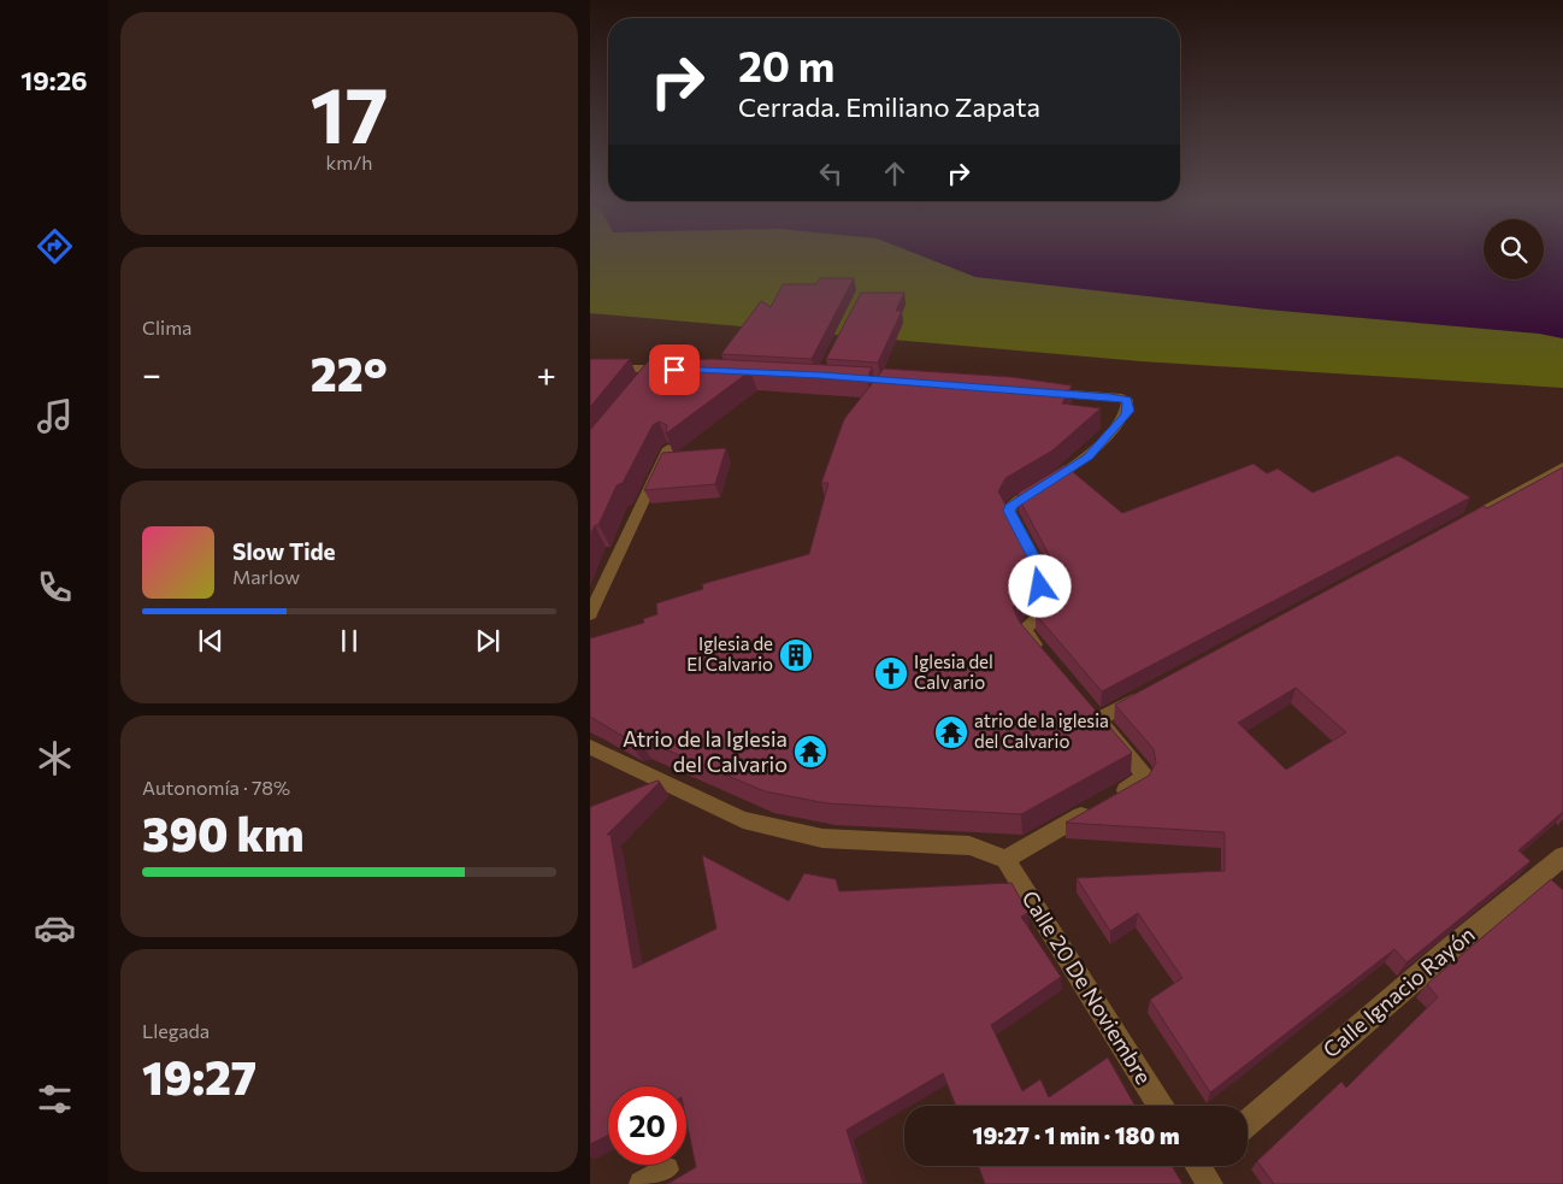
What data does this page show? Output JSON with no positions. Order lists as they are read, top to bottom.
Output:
{
  "streets": {
    "street": ["Calle 20 De Noviembre", "Calle Ignacio Rayón"]
  },
  "places": {
    "building": ["Iglesia de El Calvario"],
    "church": ["Iglesia del Calv ario"],
    "temple": ["atrio de la iglesia del Calvario", "Atrio de la Iglesia del Calvario"]
  },
  "page": {
    "tabs": "19:26",
    "tile": [
      ["17", "km/h"],
      "Clima",
      ["Autonomía · 78%", "390 km"],
      ["Llegada", "19:27"]
    ],
    "turn": ["20 m", "Cerrada. Emiliano Zapata"],
    "heat": ["−", "22°", "+"],
    "song": ["Slow Tide", "Marlow"],
    "limit": "20",
    "trip": "19:27 · 1 min · 180 m"
  }
}
